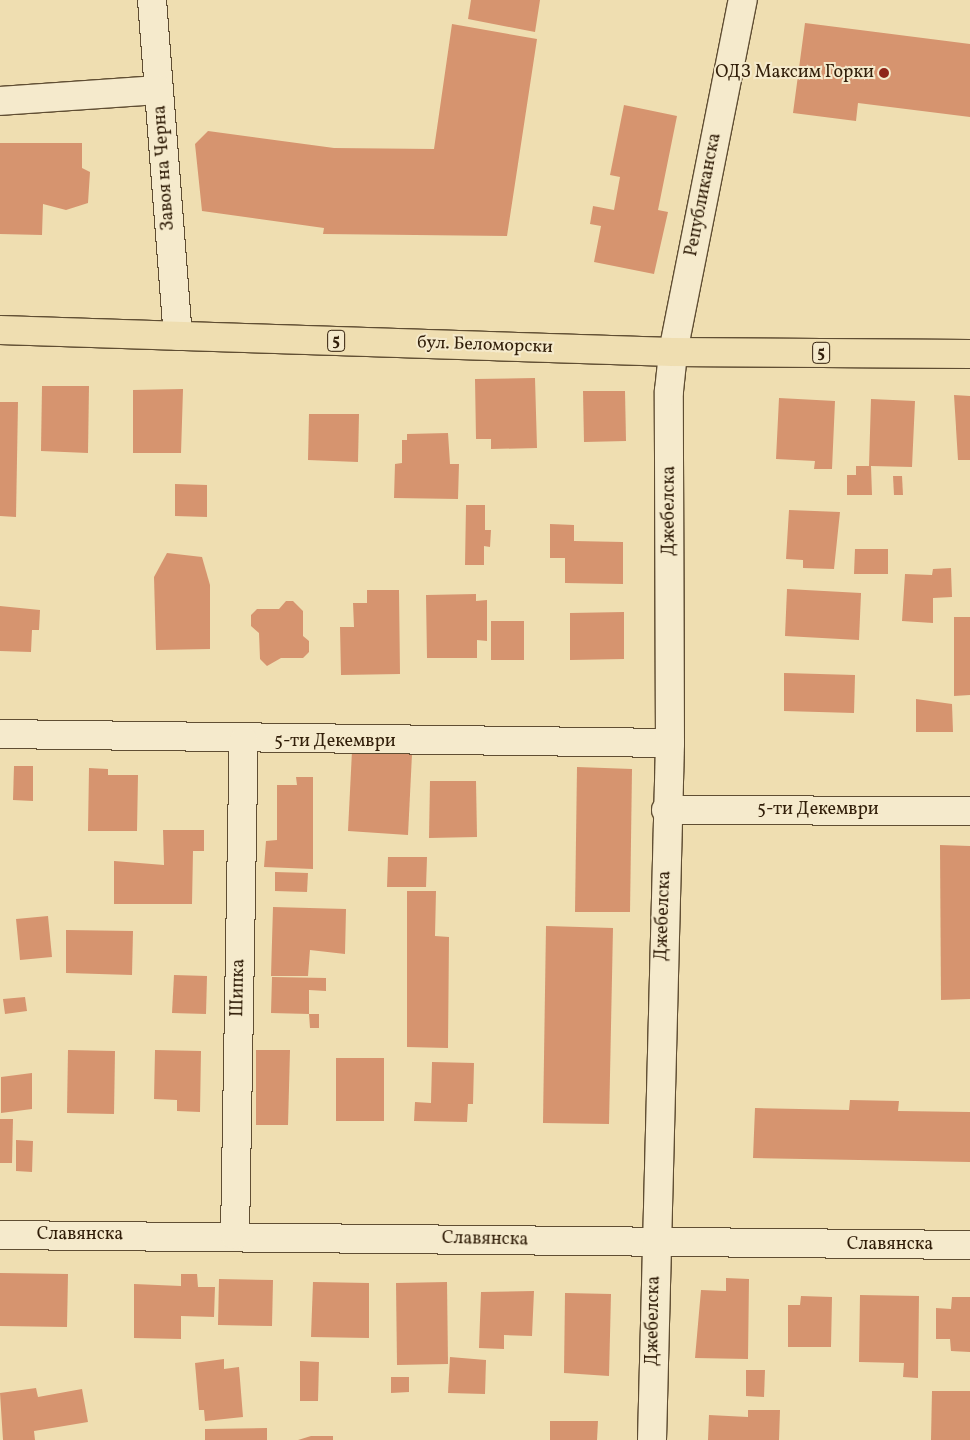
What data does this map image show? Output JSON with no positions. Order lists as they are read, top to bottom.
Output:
{
  "streets": {
    "main road": ["5", "бул. Беломорски"],
    "street": [
      "Завоя на Черна",
      "Републиканска",
      "Джебелска",
      "5-ти Декември",
      "Шипка",
      "Славянска"
    ]
  },
  "crossings": [
    ["Завоя на Черна", "бул. Беломорски"],
    ["Републиканска", "бул. Беломорски"],
    ["Републиканска", "Джебелска"],
    ["Джебелска", "5-ти Декември"],
    ["Джебелска", "Славянска"],
    ["5-ти Декември", "Шипка"],
    ["Шипка", "Славянска"]
  ],
  "places": ["ОДЗ Максим Горки"]
}
